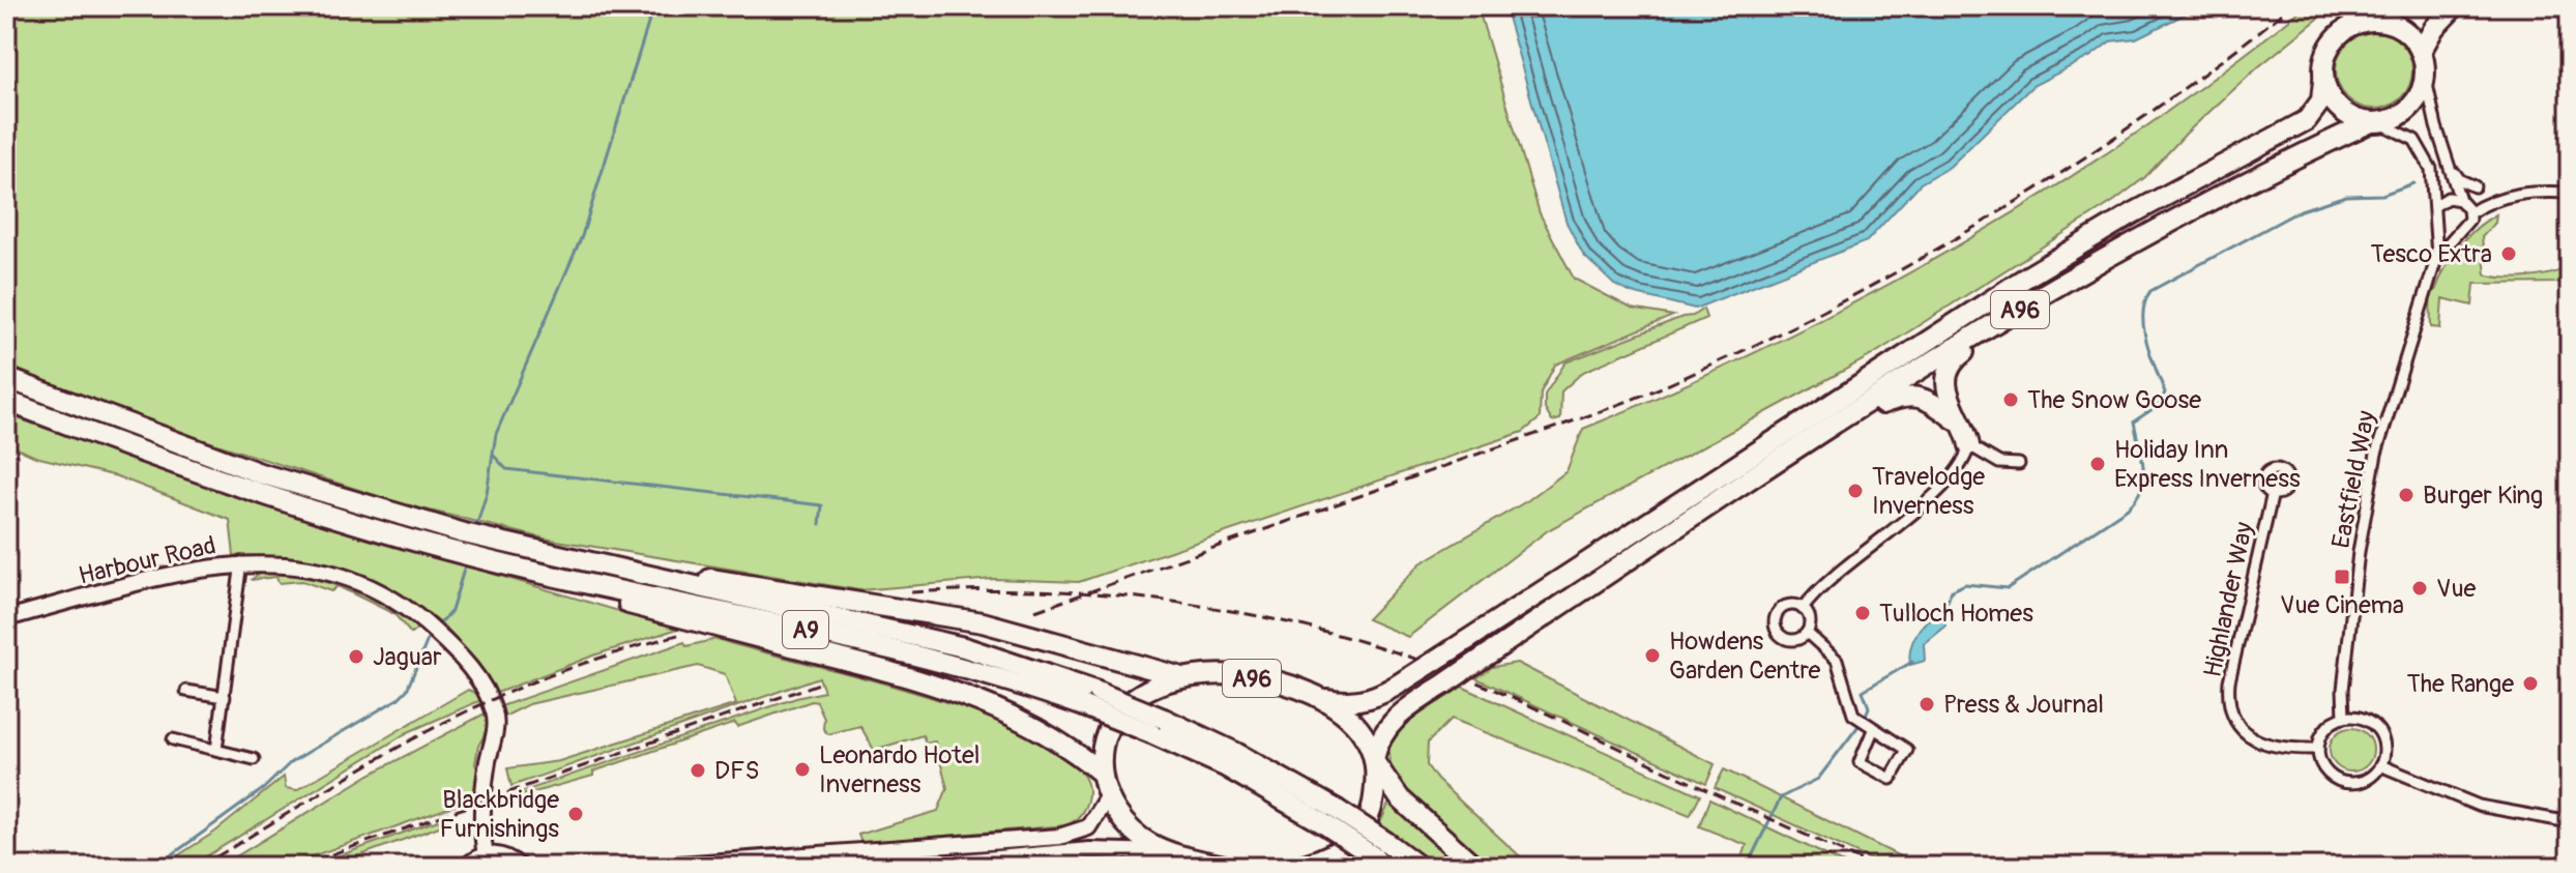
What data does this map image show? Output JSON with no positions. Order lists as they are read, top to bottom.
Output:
{
  "streets": {
    "highway": ["A96", "A9"],
    "main road": ["Harbour Road"],
    "street": ["Eastfield Way", "Highlander Way"]
  },
  "crossings": [
    ["A96", "A9"],
    ["Eastfield Way", "Highlander Way"]
  ],
  "places": {
    "other": [
      "Tesco Extra",
      "The Snow Goose",
      "Holiday Inn Express Inverness",
      "Travelodge Inverness",
      "Burger King",
      "Vue",
      "Tulloch Homes",
      "Howdens Garden Centre",
      "Jaguar",
      "The Range",
      "Press & Journal",
      "Leonardo Hotel Inverness",
      "DFS",
      "Blackbridge Furnishings"
    ],
    "transit": ["Vue Cinema"]
  }
}
